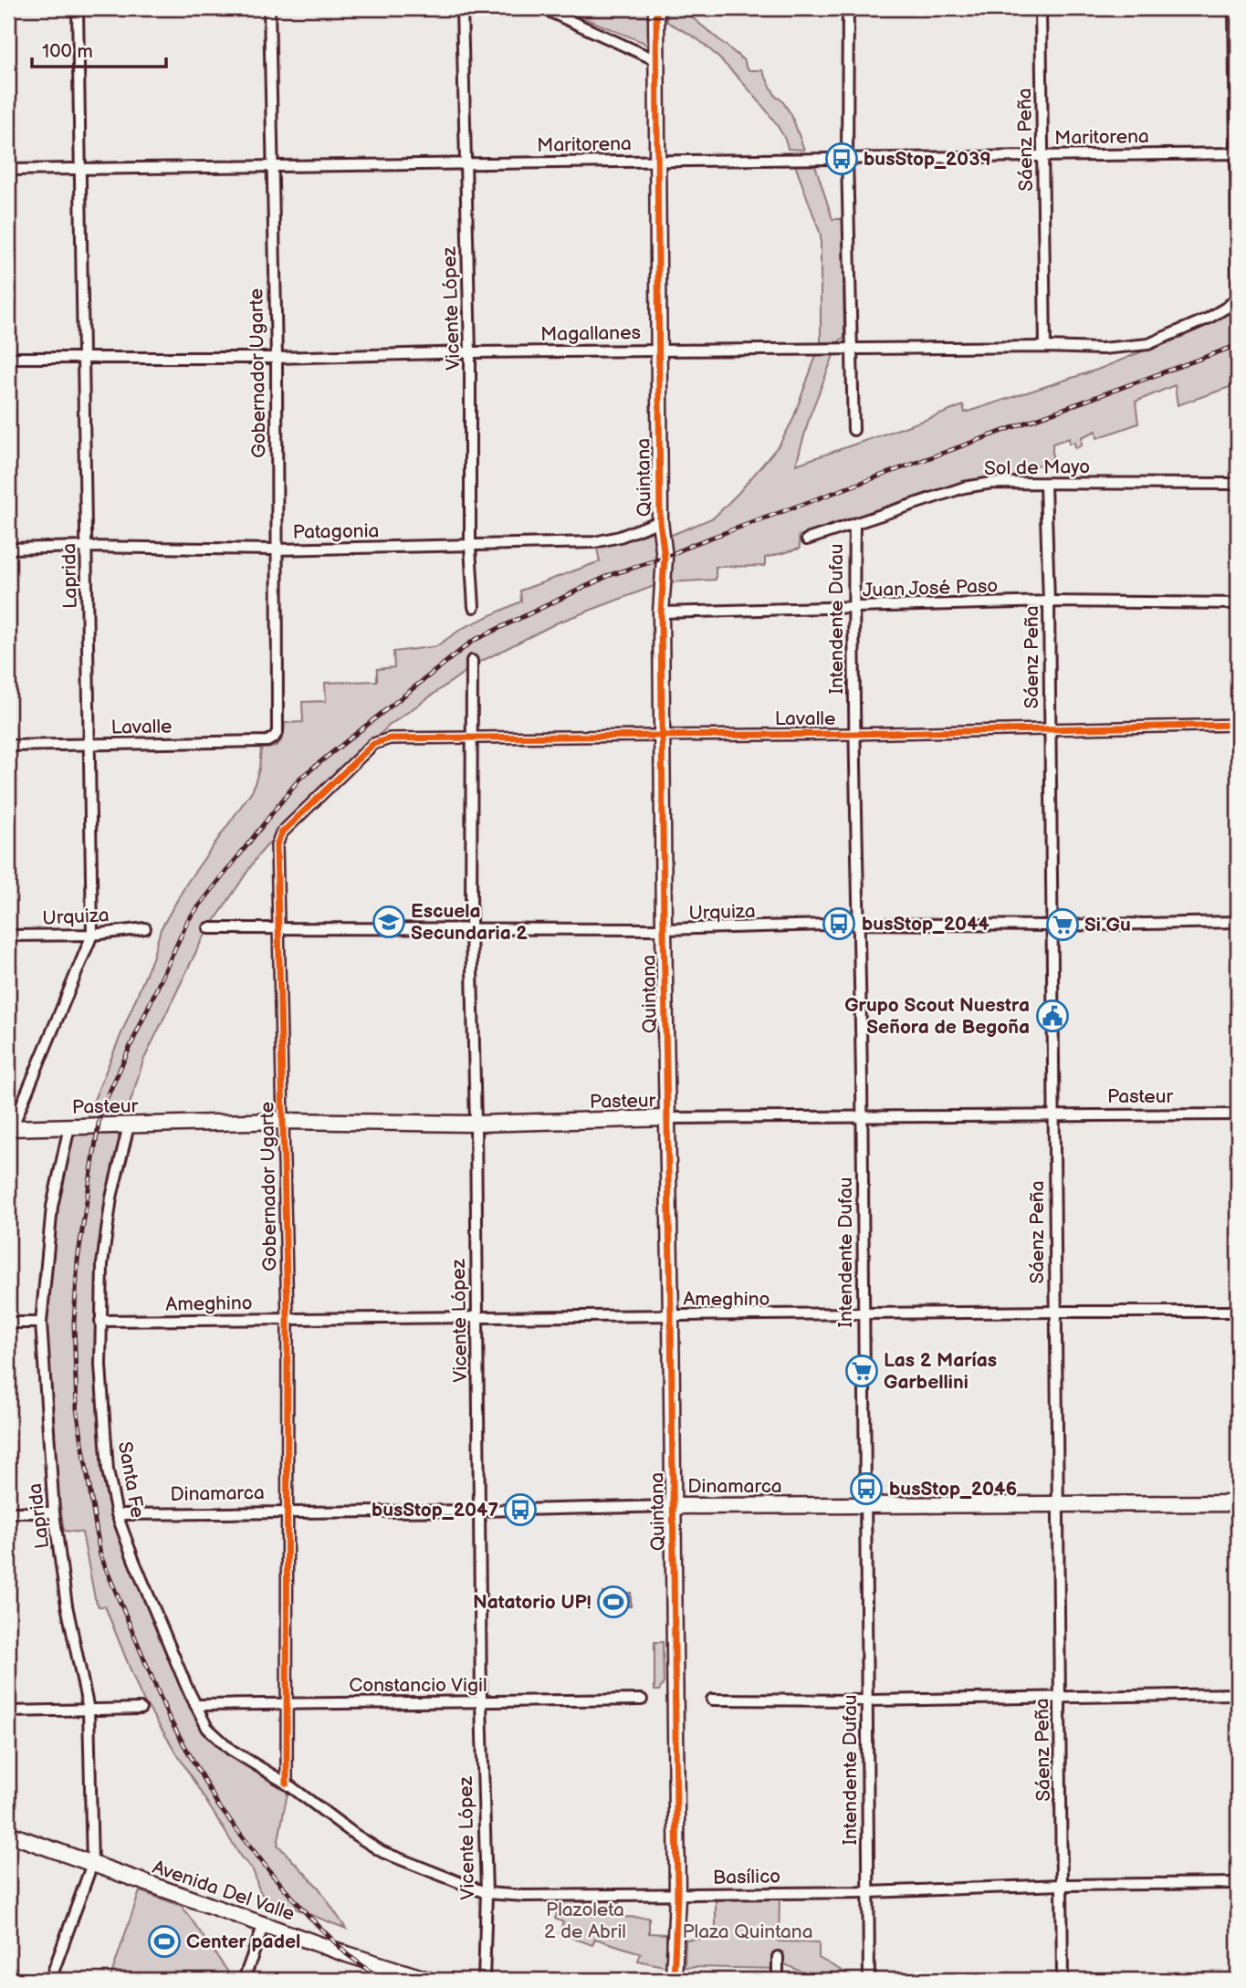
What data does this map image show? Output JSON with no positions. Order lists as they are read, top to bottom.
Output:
{
  "streets": {
    "street": [
      "Maritorena",
      "Sáenz Peña",
      "Vicente López",
      "Magallanes",
      "Gobernador Ugarte",
      "Sol de Mayo",
      "Quintana",
      "Patagonia",
      "Laprida",
      "Juan José Paso",
      "Intendente Dufau",
      "Lavalle",
      "Urquiza",
      "Pasteur",
      "Ameghino",
      "Santa Fe",
      "Dinamarca",
      "Constancio Vigil",
      "Basílico",
      "Avenida Del Valle"
    ]
  },
  "crossings": [
    ["Maritorena", "Sáenz Peña"],
    ["Maritorena", "Vicente López"],
    ["Maritorena", "Gobernador Ugarte"],
    ["Maritorena", "Quintana"],
    ["Maritorena", "Laprida"],
    ["Sáenz Peña", "Magallanes"],
    ["Sáenz Peña", "Sol de Mayo"],
    ["Sáenz Peña", "Juan José Paso"],
    ["Sáenz Peña", "Lavalle"],
    ["Sáenz Peña", "Urquiza"],
    ["Sáenz Peña", "Pasteur"],
    ["Sáenz Peña", "Ameghino"],
    ["Sáenz Peña", "Dinamarca"],
    ["Sáenz Peña", "Basílico"],
    ["Vicente López", "Magallanes"],
    ["Vicente López", "Patagonia"],
    ["Vicente López", "Lavalle"],
    ["Vicente López", "Urquiza"],
    ["Vicente López", "Pasteur"],
    ["Vicente López", "Ameghino"],
    ["Vicente López", "Dinamarca"],
    ["Vicente López", "Constancio Vigil"],
    ["Vicente López", "Basílico"],
    ["Magallanes", "Gobernador Ugarte"],
    ["Magallanes", "Quintana"],
    ["Magallanes", "Laprida"],
    ["Gobernador Ugarte", "Patagonia"],
    ["Gobernador Ugarte", "Lavalle"],
    ["Gobernador Ugarte", "Urquiza"],
    ["Gobernador Ugarte", "Pasteur"],
    ["Gobernador Ugarte", "Ameghino"],
    ["Gobernador Ugarte", "Santa Fe"],
    ["Gobernador Ugarte", "Dinamarca"],
    ["Gobernador Ugarte", "Constancio Vigil"],
    ["Gobernador Ugarte", "Basílico"],
    ["Sol de Mayo", "Intendente Dufau"],
    ["Quintana", "Patagonia"],
    ["Quintana", "Juan José Paso"],
    ["Quintana", "Lavalle"],
    ["Quintana", "Urquiza"],
    ["Quintana", "Pasteur"],
    ["Quintana", "Ameghino"],
    ["Quintana", "Dinamarca"],
    ["Quintana", "Basílico"],
    ["Patagonia", "Laprida"],
    ["Laprida", "Lavalle"],
    ["Laprida", "Urquiza"],
    ["Laprida", "Pasteur"],
    ["Laprida", "Avenida Del Valle"],
    ["Juan José Paso", "Intendente Dufau"],
    ["Intendente Dufau", "Lavalle"],
    ["Intendente Dufau", "Urquiza"],
    ["Intendente Dufau", "Pasteur"],
    ["Intendente Dufau", "Ameghino"],
    ["Intendente Dufau", "Dinamarca"],
    ["Intendente Dufau", "Basílico"],
    ["Pasteur", "Santa Fe"],
    ["Ameghino", "Santa Fe"],
    ["Santa Fe", "Dinamarca"],
    ["Santa Fe", "Constancio Vigil"],
    ["Santa Fe", "Basílico"]
  ],
  "parks": ["Plazoleta 2 de Abril", "Plaza Quintana"],
  "places": {
    "bus stop": [
      "busStop_2039",
      "busStop_2044",
      "busStop_2046",
      "busStop_2047"
    ],
    "school or university": ["Escuela Secundaria 2"],
    "supermarket": ["Si Gu", "Las 2 Marías Garbellini"],
    "public building": ["Grupo Scout Nuestra Señora de Begoña"],
    "sports": ["Natatorio UP!", "Center padel"]
  },
  "scale_bar": "100 m"
}
